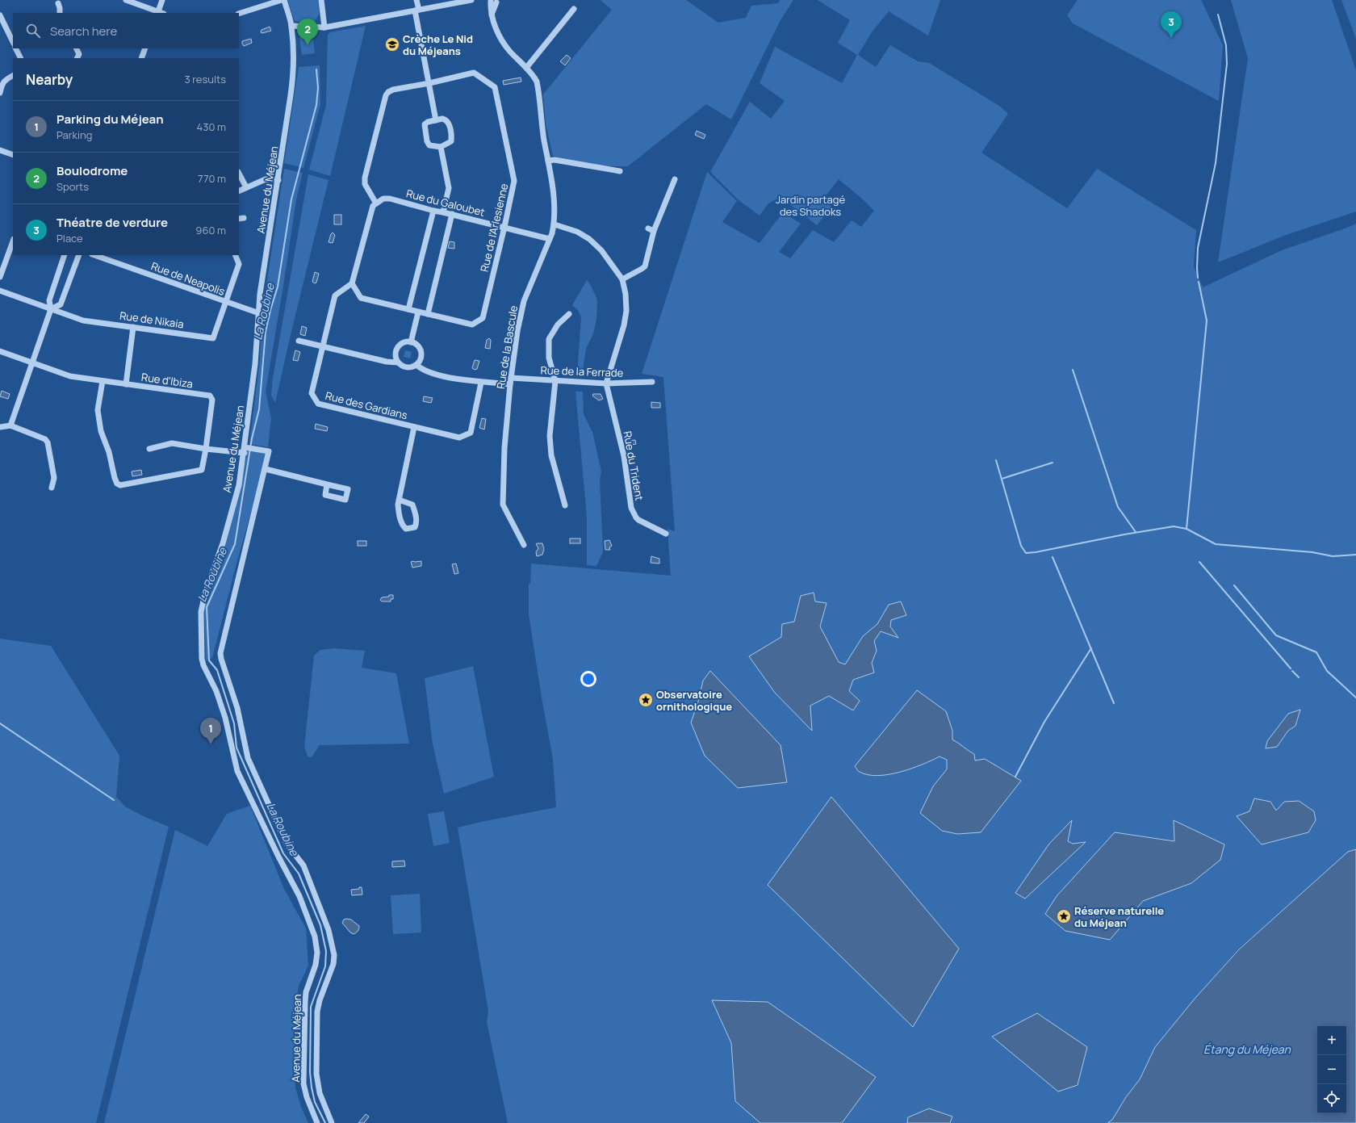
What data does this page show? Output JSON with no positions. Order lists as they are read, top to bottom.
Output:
{
  "streets": {
    "street": [
      "Avenue du Méjean",
      "Rue du Galoubet",
      "Rue de l'Arlesienne",
      "Rue de Neapolis",
      "Rue de Nikaia",
      "Rue de la Bascule",
      "Rue de la Ferrade",
      "Rue d'Ibiza",
      "Rue des Gardians",
      "Rue du Trident"
    ]
  },
  "crossings": [
    ["Avenue du Méjean", "Rue de Neapolis"],
    ["Rue du Galoubet", "Rue de l'Arlesienne"],
    ["Rue du Galoubet", "Rue de la Bascule"],
    ["Rue de l'Arlesienne", "Rue des Gardians"],
    ["Rue de Neapolis", "Rue de Nikaia"],
    ["Rue de la Bascule", "Rue de la Ferrade"],
    ["Rue de la Ferrade", "Rue du Trident"]
  ],
  "water": ["La Roubine", "Étang du Méjean"],
  "parks": ["Jardin partagé des Shadoks"],
  "places": {
    "school or university": ["Crèche Le Nid du Méjeans"],
    "place": ["Observatoire ornithologique", "Réserve naturelle du Méjean"]
  },
  "page": {
    "pins": ["3", "2", "1"],
    "search": "Search here",
    "heading": ["Nearby", "3 results"],
    "list": [
      {
        "mark": "1",
        "name": "Parking du Méjean",
        "note": "Parking",
        "value": "430 m"
      },
      {
        "mark": "2",
        "name": "Boulodrome",
        "note": "Sports",
        "value": "770 m"
      },
      {
        "mark": "3",
        "name": "Théatre de verdure",
        "note": "Place",
        "value": "960 m"
      }
    ],
    "map_buttons": ["+", "−"]
  }
}
